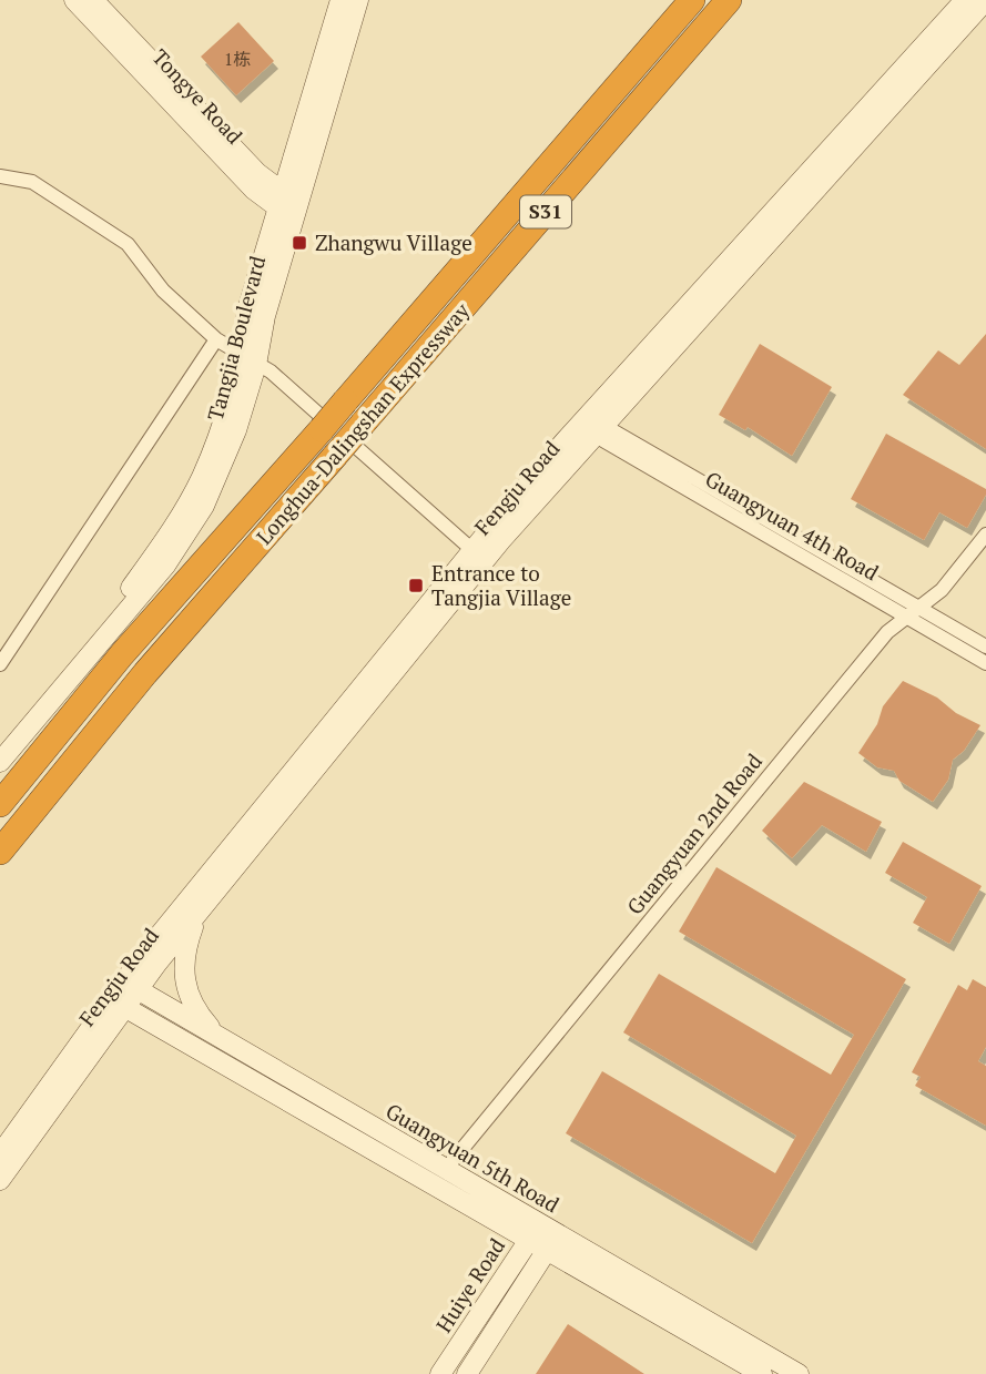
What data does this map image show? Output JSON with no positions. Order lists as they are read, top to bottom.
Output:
{
  "streets": {
    "highway": ["S31", "Longhua-Dalingshan Expressway"],
    "street": [
      "Tongye Road",
      "Tangjia Boulevard",
      "Fengju Road",
      "Guangyuan 4th Road",
      "Guangyuan 2nd Road",
      "Guangyuan 5th Road",
      "Huiye Road"
    ]
  },
  "crossings": [
    ["Tongye Road", "Tangjia Boulevard"],
    ["Fengju Road", "Guangyuan 4th Road"],
    ["Fengju Road", "Guangyuan 5th Road"],
    ["Guangyuan 4th Road", "Guangyuan 2nd Road"],
    ["Guangyuan 2nd Road", "Guangyuan 5th Road"],
    ["Guangyuan 5th Road", "Huiye Road"]
  ],
  "places": {
    "transit": ["Zhangwu Village", "Entrance to Tangjia Village"]
  },
  "house_numbers": ["1栋"]
}
